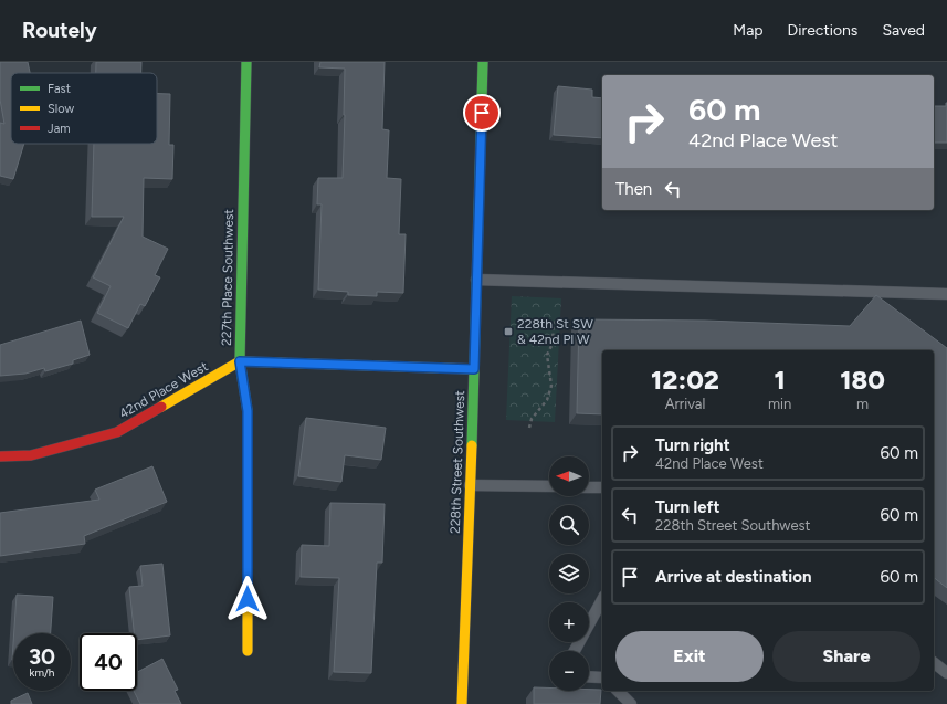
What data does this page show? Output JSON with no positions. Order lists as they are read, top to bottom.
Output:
{
  "streets": {
    "street": ["227th Place Southwest", "42nd Place West", "228th Street Southwest"]
  },
  "crossings": [
    ["227th Place Southwest", "42nd Place West"]
  ],
  "places": {
    "transit": ["228th St SW & 42nd Pl W"]
  },
  "legend": ["Fast", "Slow", "Jam"],
  "north": "left",
  "page": {
    "header": "Routely",
    "nav": ["Map", "Directions", "Saved"],
    "turn": ["60 m", "42nd Place West"],
    "then": "Then",
    "eta": [
      "12:02",
      "Arrival",
      "1",
      "min",
      "180",
      "m"
    ],
    "list": [
      {
        "name": "Turn right",
        "note": "42nd Place West",
        "value": "60 m"
      },
      {
        "name": "Turn left",
        "note": "228th Street Southwest",
        "value": "60 m"
      },
      {
        "name": "Arrive at destination",
        "value": "60 m"
      }
    ],
    "map_buttons": ["+", "−"],
    "buttons": ["Exit", "Share"],
    "speed": "30 km/h",
    "limit": "40"
  }
}
